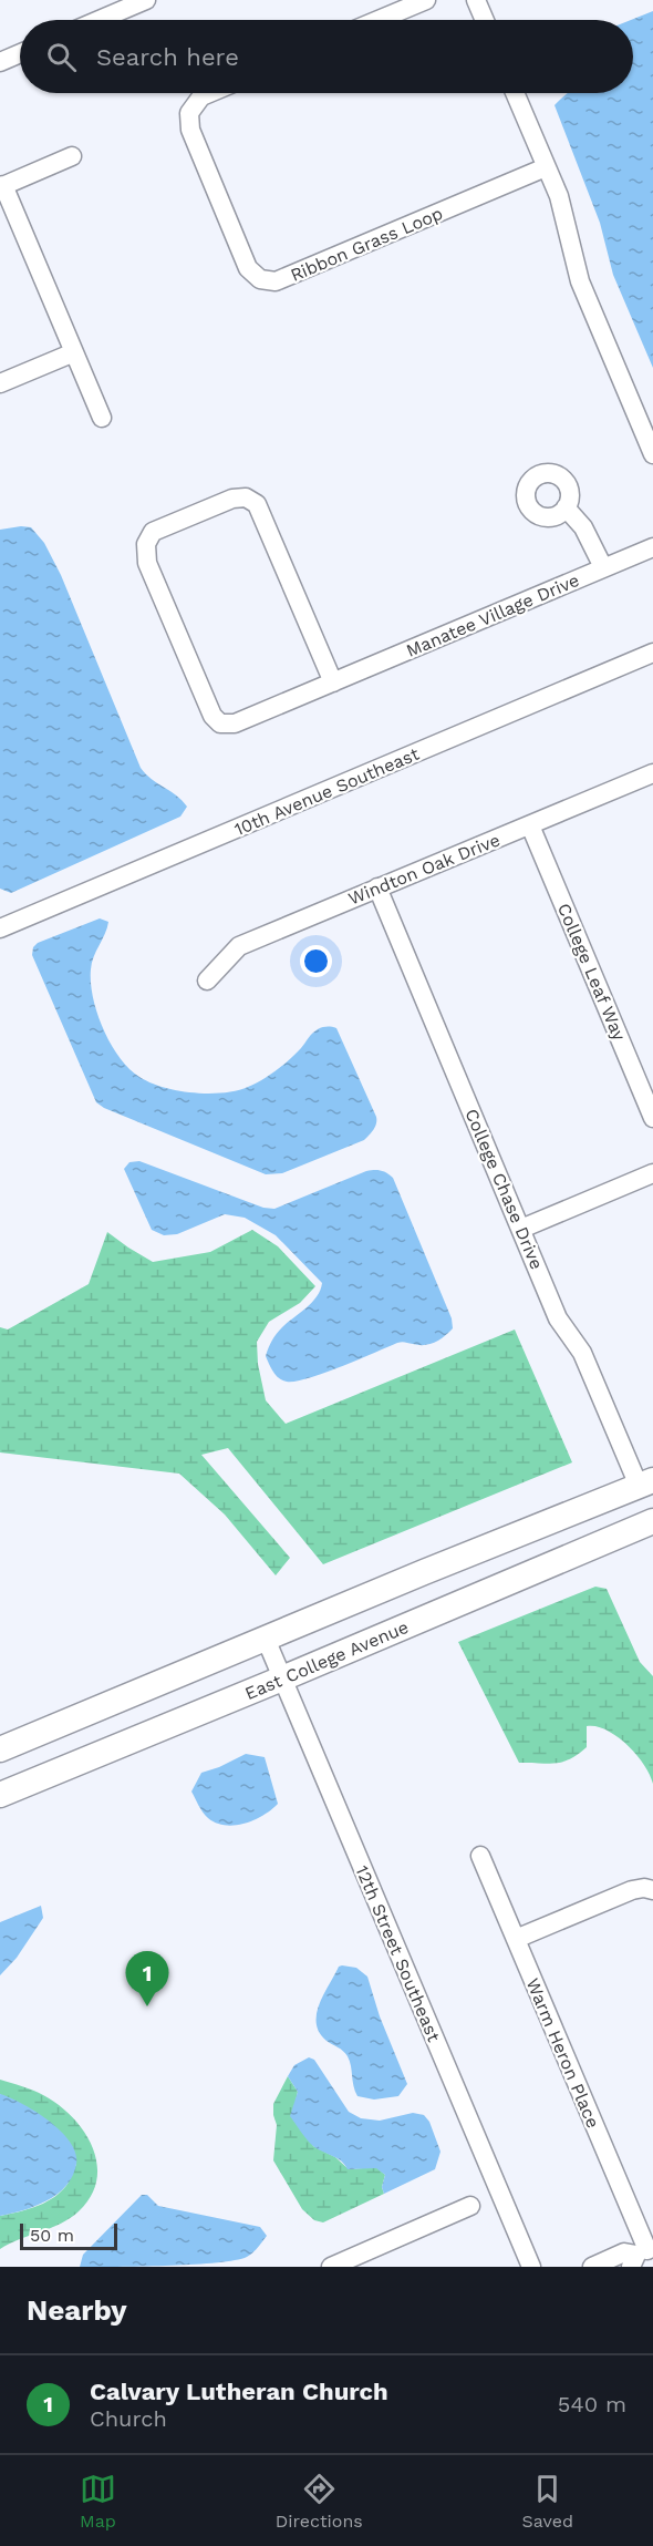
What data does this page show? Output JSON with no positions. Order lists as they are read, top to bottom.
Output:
{
  "streets": {
    "main road": ["East College Avenue"],
    "street": [
      "Ribbon Grass Loop",
      "Manatee Village Drive",
      "10th Avenue Southeast",
      "Windton Oak Drive",
      "College Leaf Way",
      "College Chase Drive",
      "12th Street Southeast",
      "Warm Heron Place"
    ]
  },
  "crossings": [
    ["Windton Oak Drive", "College Leaf Way"],
    ["Windton Oak Drive", "College Chase Drive"],
    ["East College Avenue", "12th Street Southeast"]
  ],
  "scale_bar": "50 m",
  "page": {
    "search": "Search here",
    "pins": "1",
    "scale": "50 m",
    "heading": "Nearby",
    "list": [
      {
        "mark": "1",
        "name": "Calvary Lutheran Church",
        "note": "Church",
        "value": "540 m"
      }
    ],
    "nav": ["Map", "Directions", "Saved"]
  }
}
